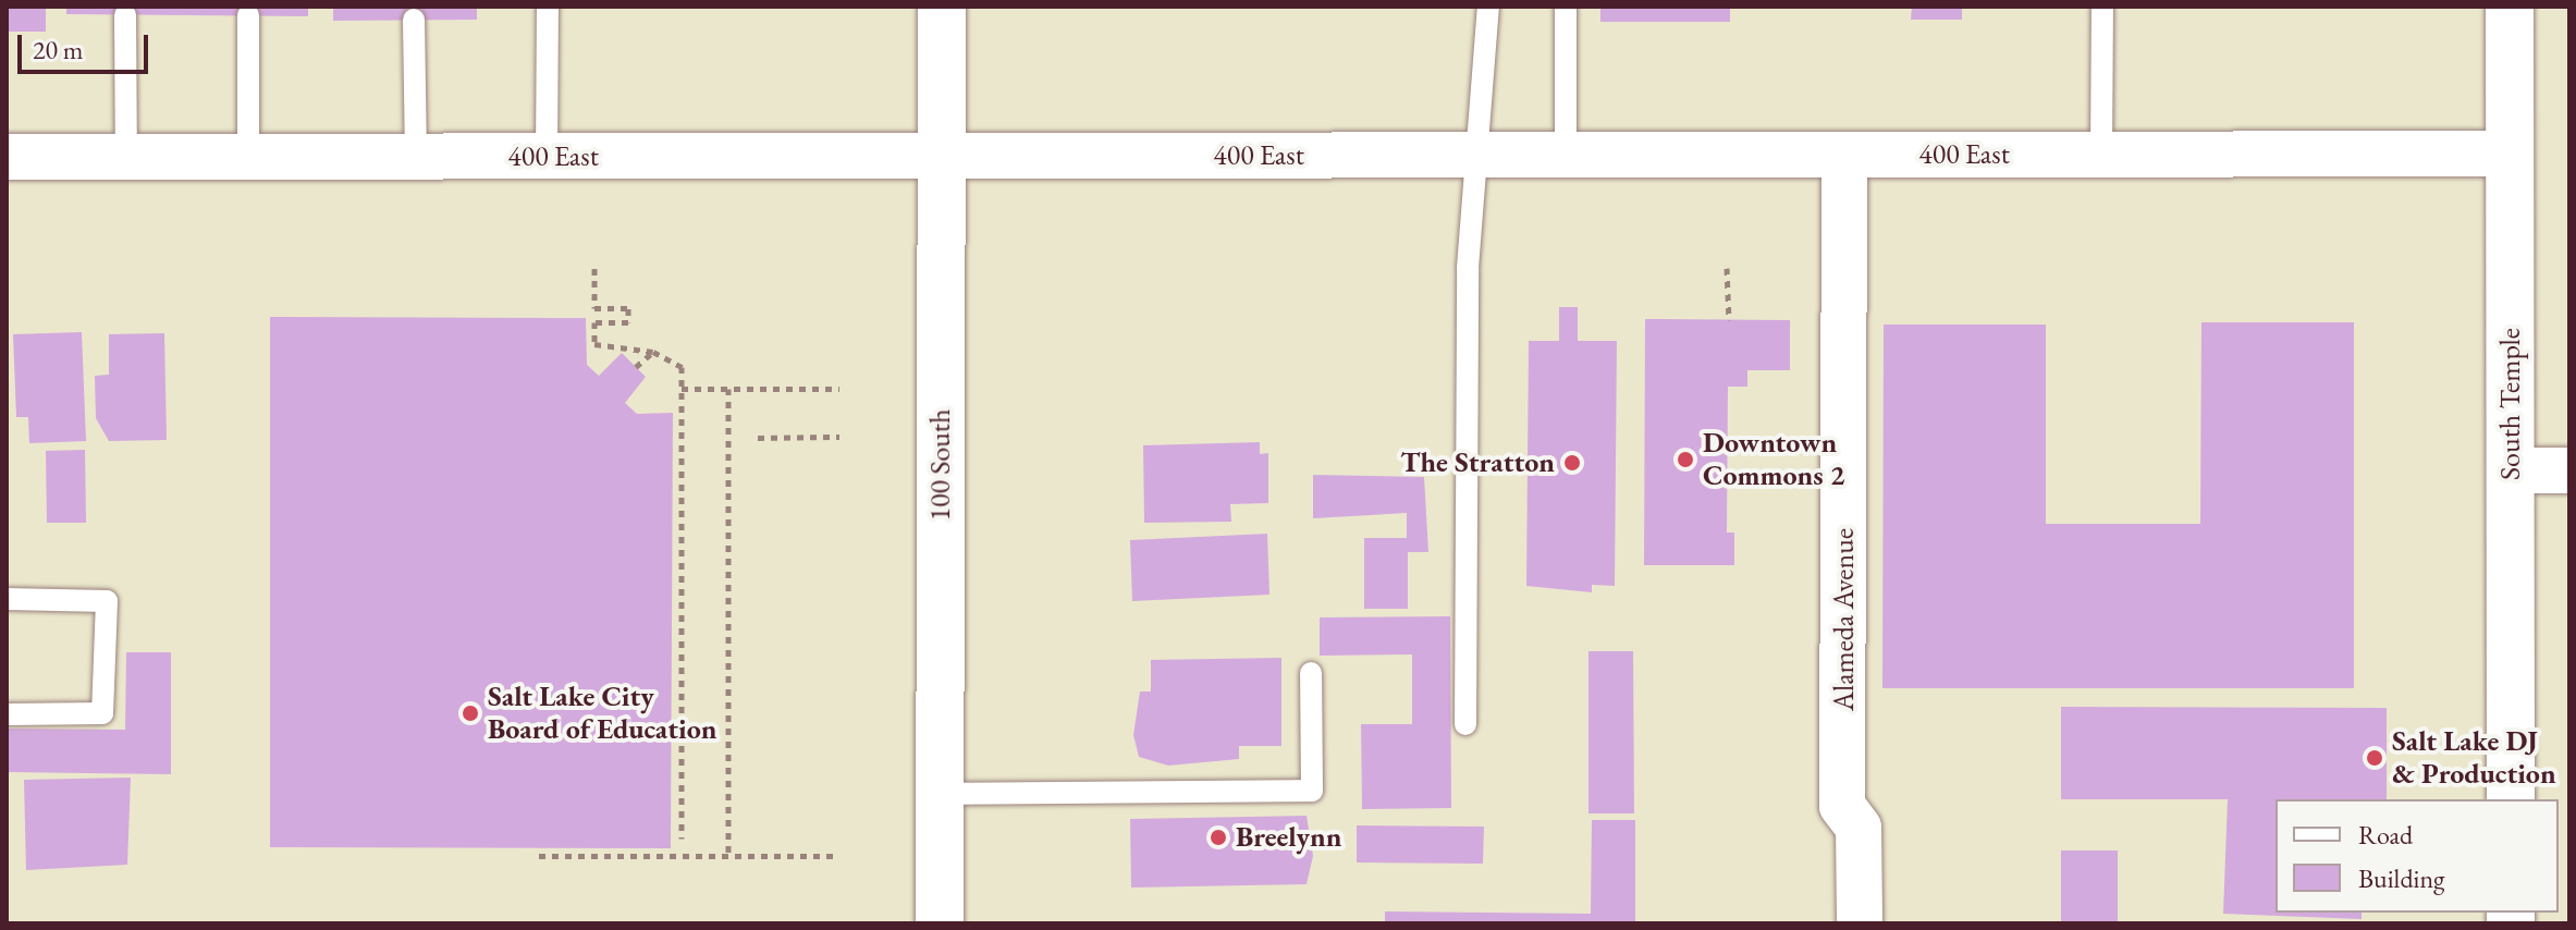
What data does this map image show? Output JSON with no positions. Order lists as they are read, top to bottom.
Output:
{
  "streets": {
    "street": [
      "400 East",
      "South Temple",
      "100 South",
      "Alameda Avenue"
    ]
  },
  "crossings": [
    ["400 East", "South Temple"],
    ["400 East", "100 South"],
    ["400 East", "Alameda Avenue"]
  ],
  "places": [
    "Downtown Commons 2",
    "The Stratton",
    "Salt Lake City Board of Education",
    "Salt Lake DJ & Production",
    "Breelynn"
  ],
  "legend": ["Road", "Building"],
  "scale_bar": "20 m"
}
